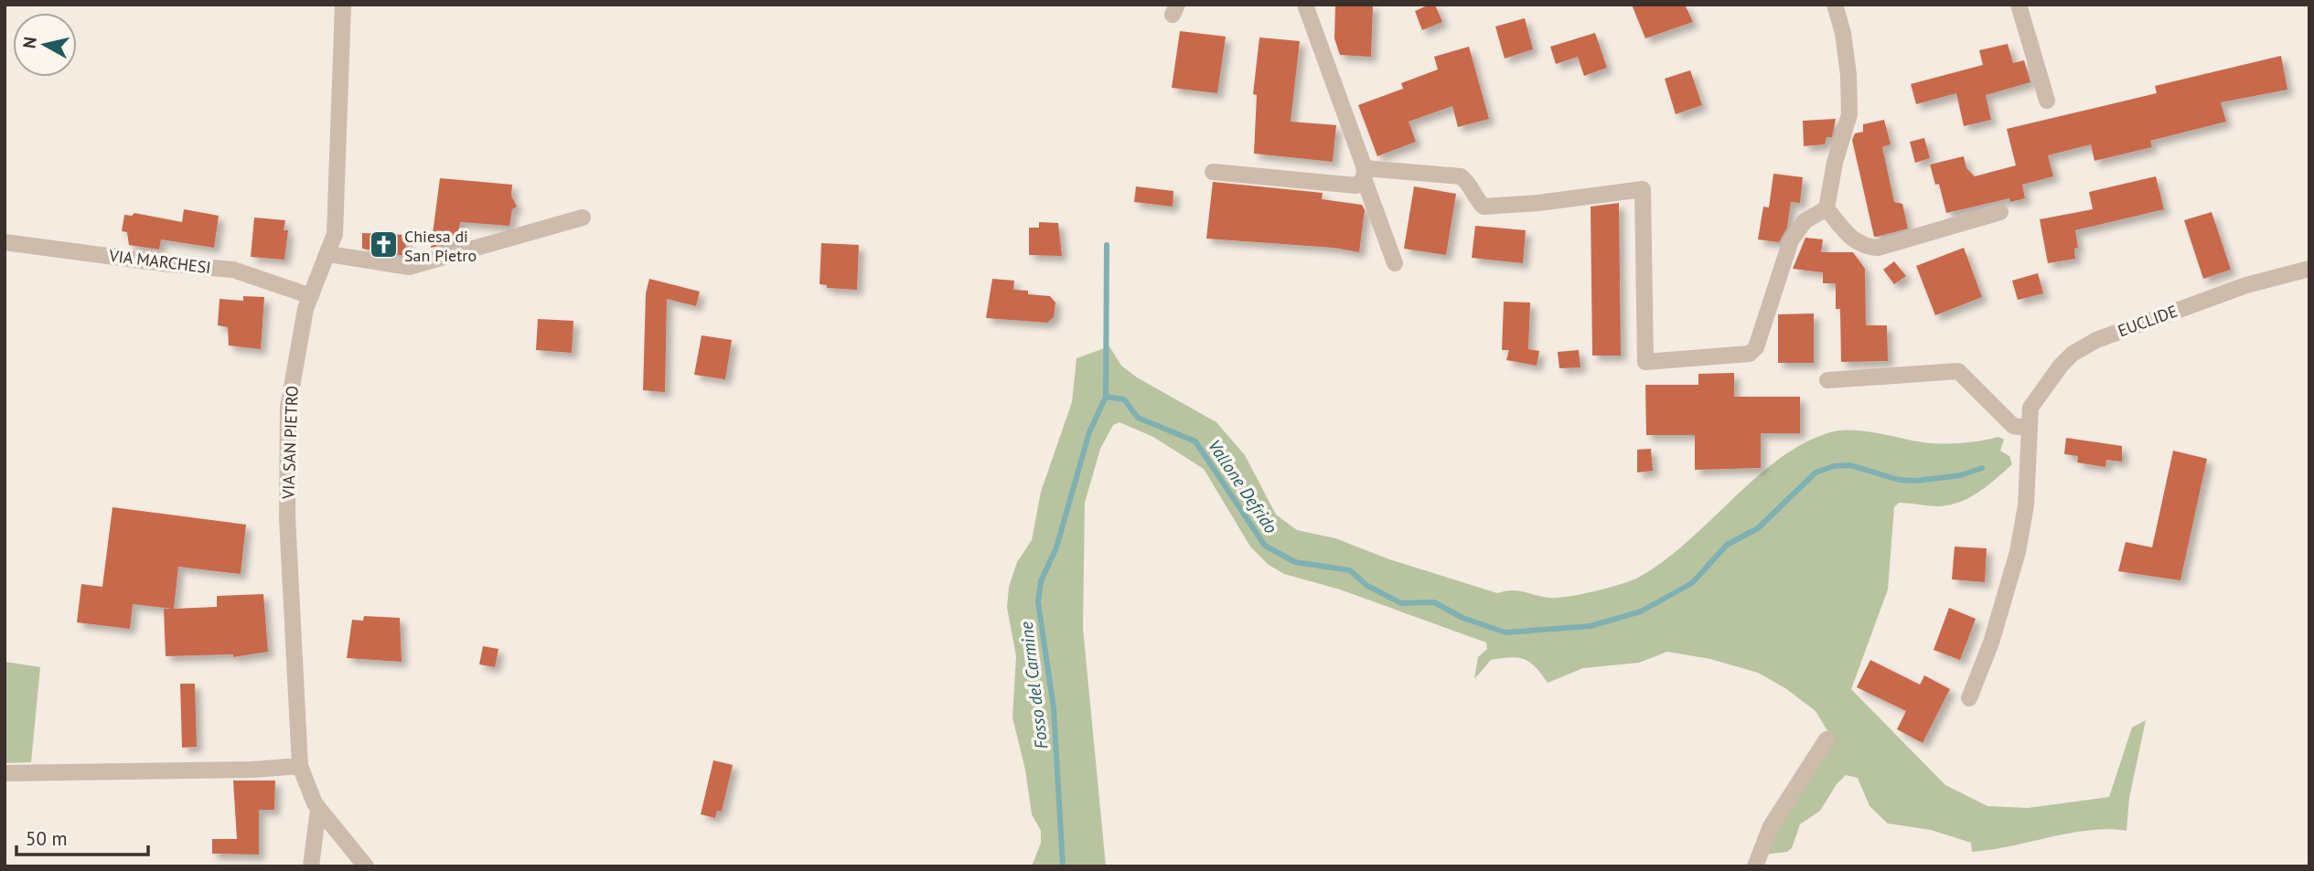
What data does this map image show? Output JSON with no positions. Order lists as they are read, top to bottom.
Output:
{
  "streets": {
    "street": ["VIA MARCHESI", "EUCLIDE", "VIA SAN PIETRO"]
  },
  "crossings": [
    ["VIA MARCHESI", "VIA SAN PIETRO"]
  ],
  "water": ["Vallone Defrido", "Fosso del Carmine"],
  "places": {
    "church": ["Chiesa di San Pietro"]
  },
  "scale_bar": "50 m",
  "north": "left"
}
